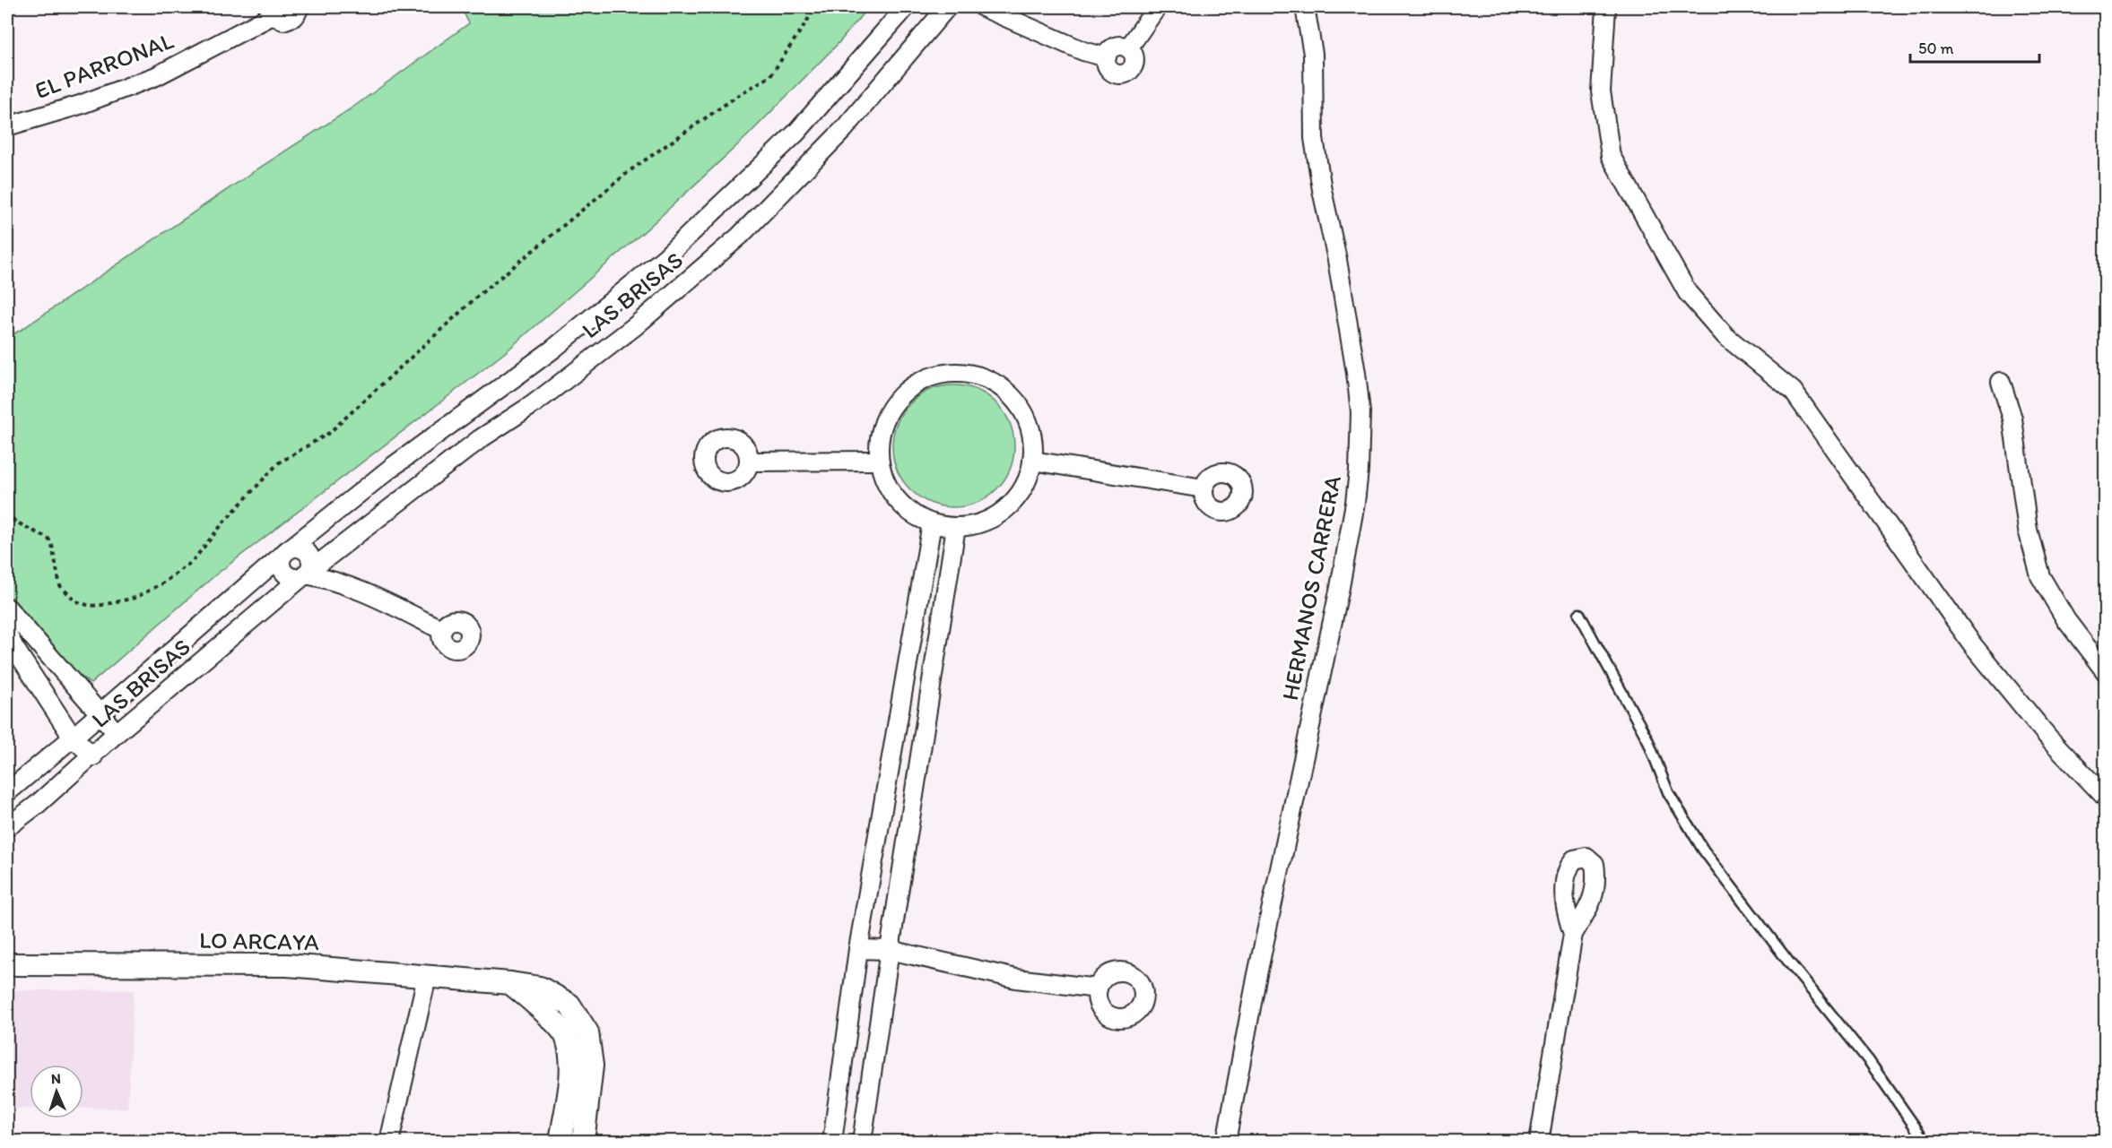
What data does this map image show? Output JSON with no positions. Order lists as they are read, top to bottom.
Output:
{
  "streets": {
    "street": [
      "EL PARRONAL",
      "LAS BRISAS",
      "HERMANOS CARRERA",
      "LO ARCAYA"
    ]
  },
  "scale_bar": "50 m",
  "north": "top"
}
